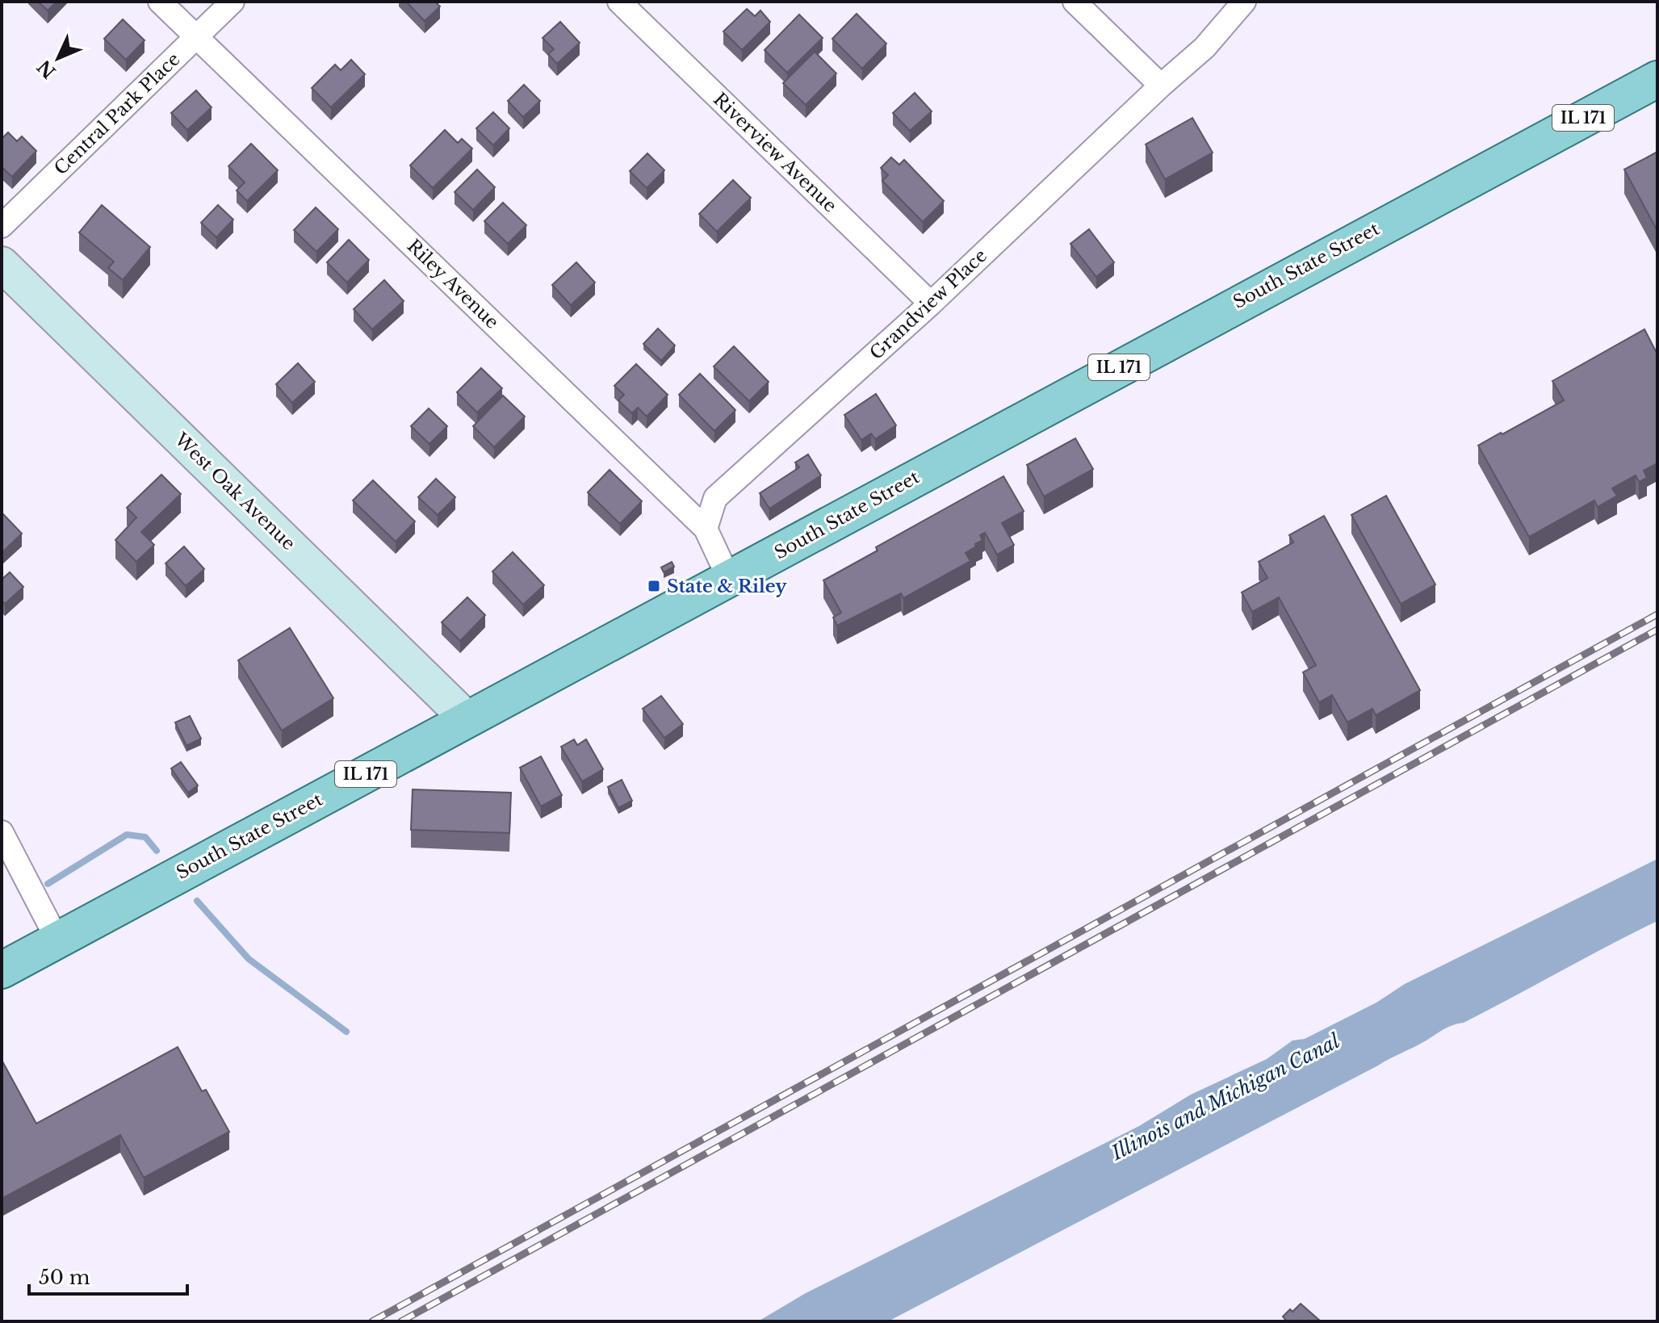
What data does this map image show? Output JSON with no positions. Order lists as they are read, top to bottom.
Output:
{
  "streets": {
    "main road": ["IL 171", "South State Street"],
    "street": [
      "Central Park Place",
      "Riverview Avenue",
      "Riley Avenue",
      "Grandview Place",
      "West Oak Avenue"
    ]
  },
  "crossings": [
    ["Central Park Place", "Riley Avenue"],
    ["Riverview Avenue", "Grandview Place"],
    ["South State Street", "Riley Avenue"],
    ["South State Street", "West Oak Avenue"],
    ["Riley Avenue", "Grandview Place"]
  ],
  "water": ["Illinois and Michigan Canal"],
  "places": {
    "transit": ["State & Riley"]
  },
  "scale_bar": "50 m",
  "north": "bottom left"
}
